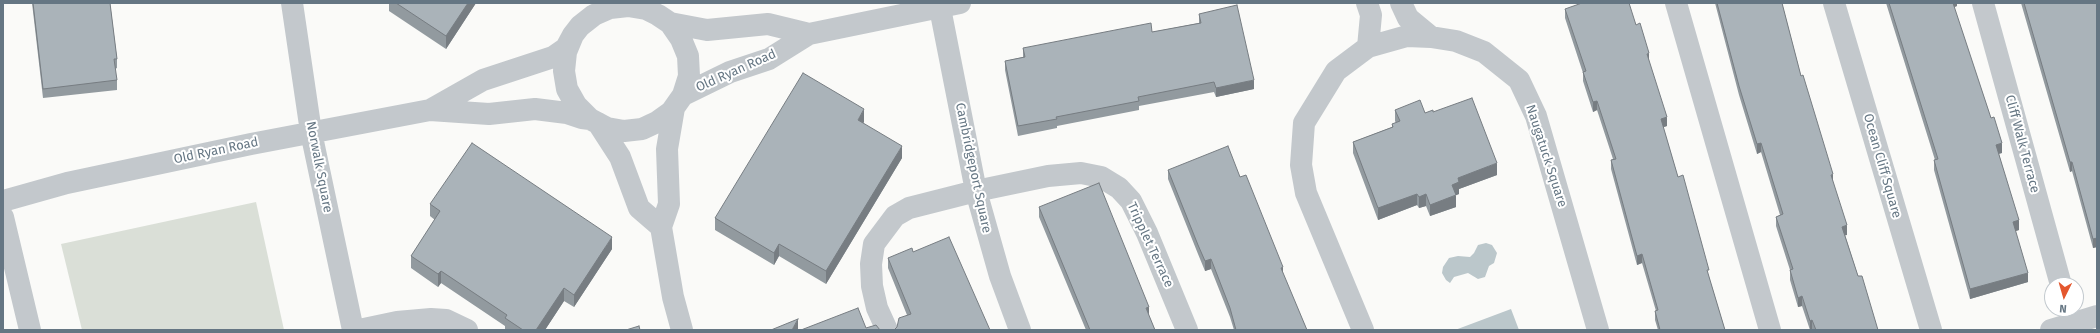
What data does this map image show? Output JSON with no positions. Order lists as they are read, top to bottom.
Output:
{
  "streets": {
    "street": [
      "Old Ryan Road",
      "Cliff Walk Terrace",
      "Naugatuck Square",
      "Ocean Cliff Square",
      "Norwalk Square",
      "Cambridgeport Square",
      "Tripplet Terrace"
    ]
  },
  "crossings": [
    ["Old Ryan Road", "Norwalk Square"],
    ["Old Ryan Road", "Cambridgeport Square"],
    ["Cambridgeport Square", "Tripplet Terrace"]
  ],
  "north": "bottom"
}
